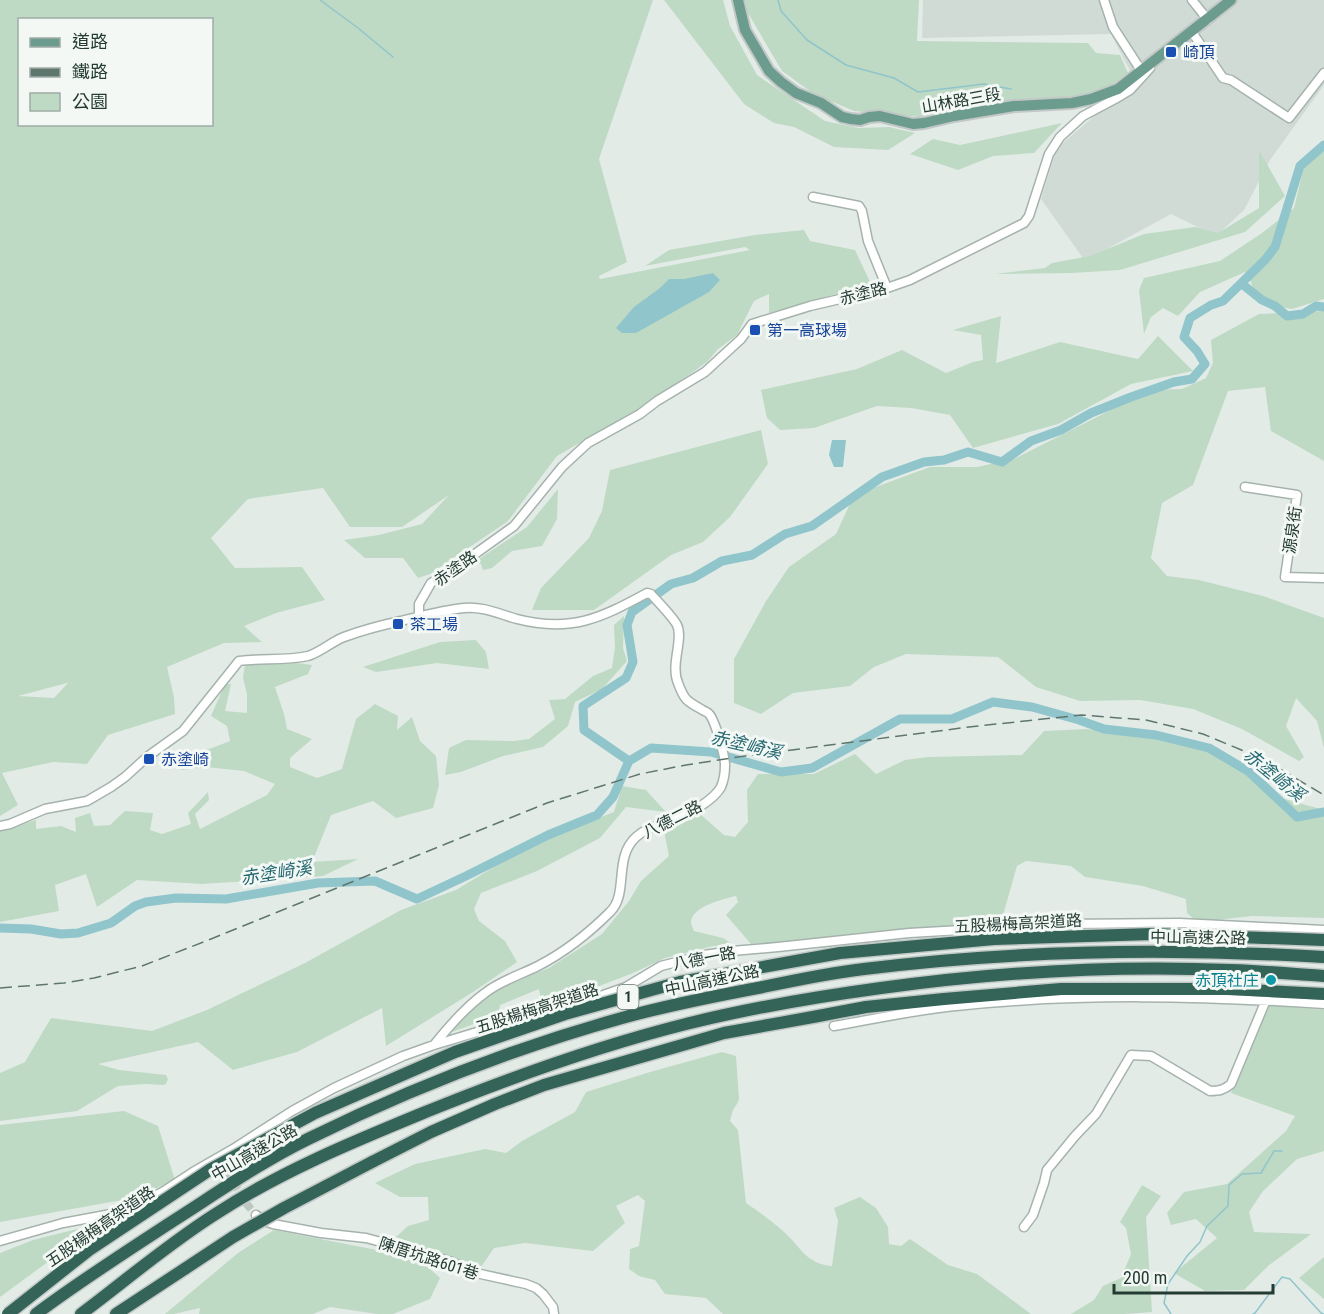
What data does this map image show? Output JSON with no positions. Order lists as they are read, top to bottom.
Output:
{
  "streets": {
    "highway": ["五股楊梅高架道路", "中山高速公路", "1"],
    "main road": ["山林路三段"],
    "street": [
      "赤塗路",
      "源泉街",
      "八德二路",
      "八德一路",
      "陳厝坑路601巷"
    ]
  },
  "crossings": [
    ["山林路三段", "赤塗路"],
    ["赤塗路", "八德二路"],
    ["八德二路", "八德一路"]
  ],
  "water": ["赤塗崎溪"],
  "places": {
    "transit": [
      "崎頂",
      "第一高球場",
      "茶工場",
      "赤塗崎"
    ],
    "other": ["赤頂社庄"]
  },
  "legend": ["道路", "鐵路", "公園"],
  "scale_bar": "200 m"
}
